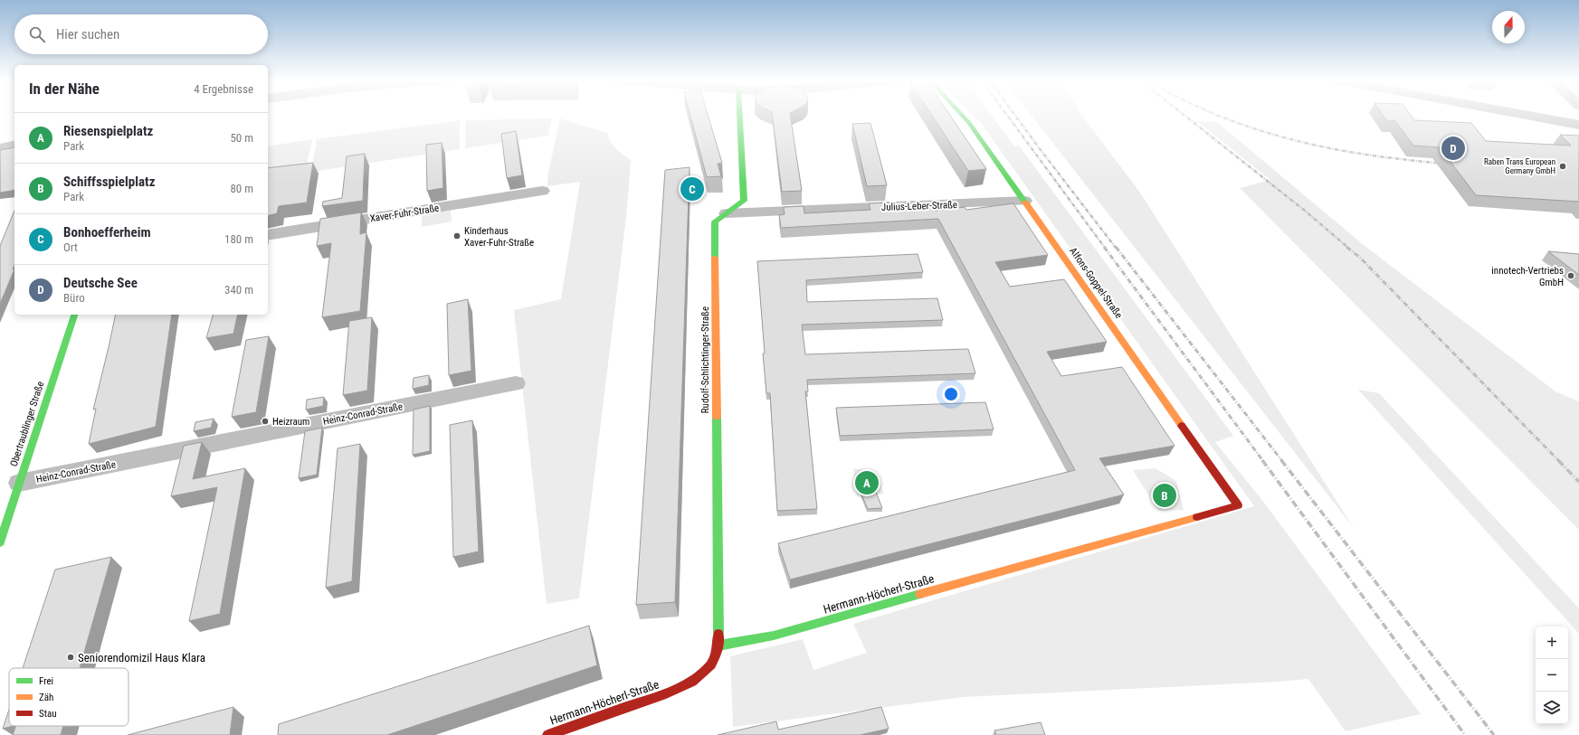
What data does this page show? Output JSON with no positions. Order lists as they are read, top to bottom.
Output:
{
  "streets": {
    "street": [
      "Julius-Leber-Straße",
      "Xaver-Fuhr-Straße",
      "Alfons-Goppel-Straße",
      "Rudolf-Schlichtinger-Straße",
      "Heinz-Conrad-Straße",
      "Obertraublinger Straße",
      "Hermann-Höcherl-Straße"
    ]
  },
  "crossings": [
    ["Julius-Leber-Straße", "Alfons-Goppel-Straße"],
    ["Julius-Leber-Straße", "Rudolf-Schlichtinger-Straße"],
    ["Alfons-Goppel-Straße", "Hermann-Höcherl-Straße"],
    ["Rudolf-Schlichtinger-Straße", "Hermann-Höcherl-Straße"],
    ["Heinz-Conrad-Straße", "Obertraublinger Straße"]
  ],
  "places": [
    "Raben Trans European Germany GmbH",
    "Kinderhaus Xaver-Fuhr-Straße",
    "innotech-Vertriebs GmbH",
    "Heizraum",
    "Seniorendomizil Haus Klara"
  ],
  "legend": ["Frei", "Zäh", "Stau"],
  "north": "top",
  "page": {
    "search": "Hier suchen",
    "heading": ["In der Nähe", "4 Ergebnisse"],
    "list": [
      {
        "mark": "A",
        "name": "Riesenspielplatz",
        "note": "Park",
        "value": "50 m"
      },
      {
        "mark": "B",
        "name": "Schiffsspielplatz",
        "note": "Park",
        "value": "80 m"
      },
      {
        "mark": "C",
        "name": "Bonhoefferheim",
        "note": "Ort",
        "value": "180 m"
      },
      {
        "mark": "D",
        "name": "Deutsche See",
        "note": "Büro",
        "value": "340 m"
      }
    ],
    "pins": [
      "D",
      "C",
      "A",
      "B"
    ],
    "map_buttons": ["+", "−"]
  }
}
